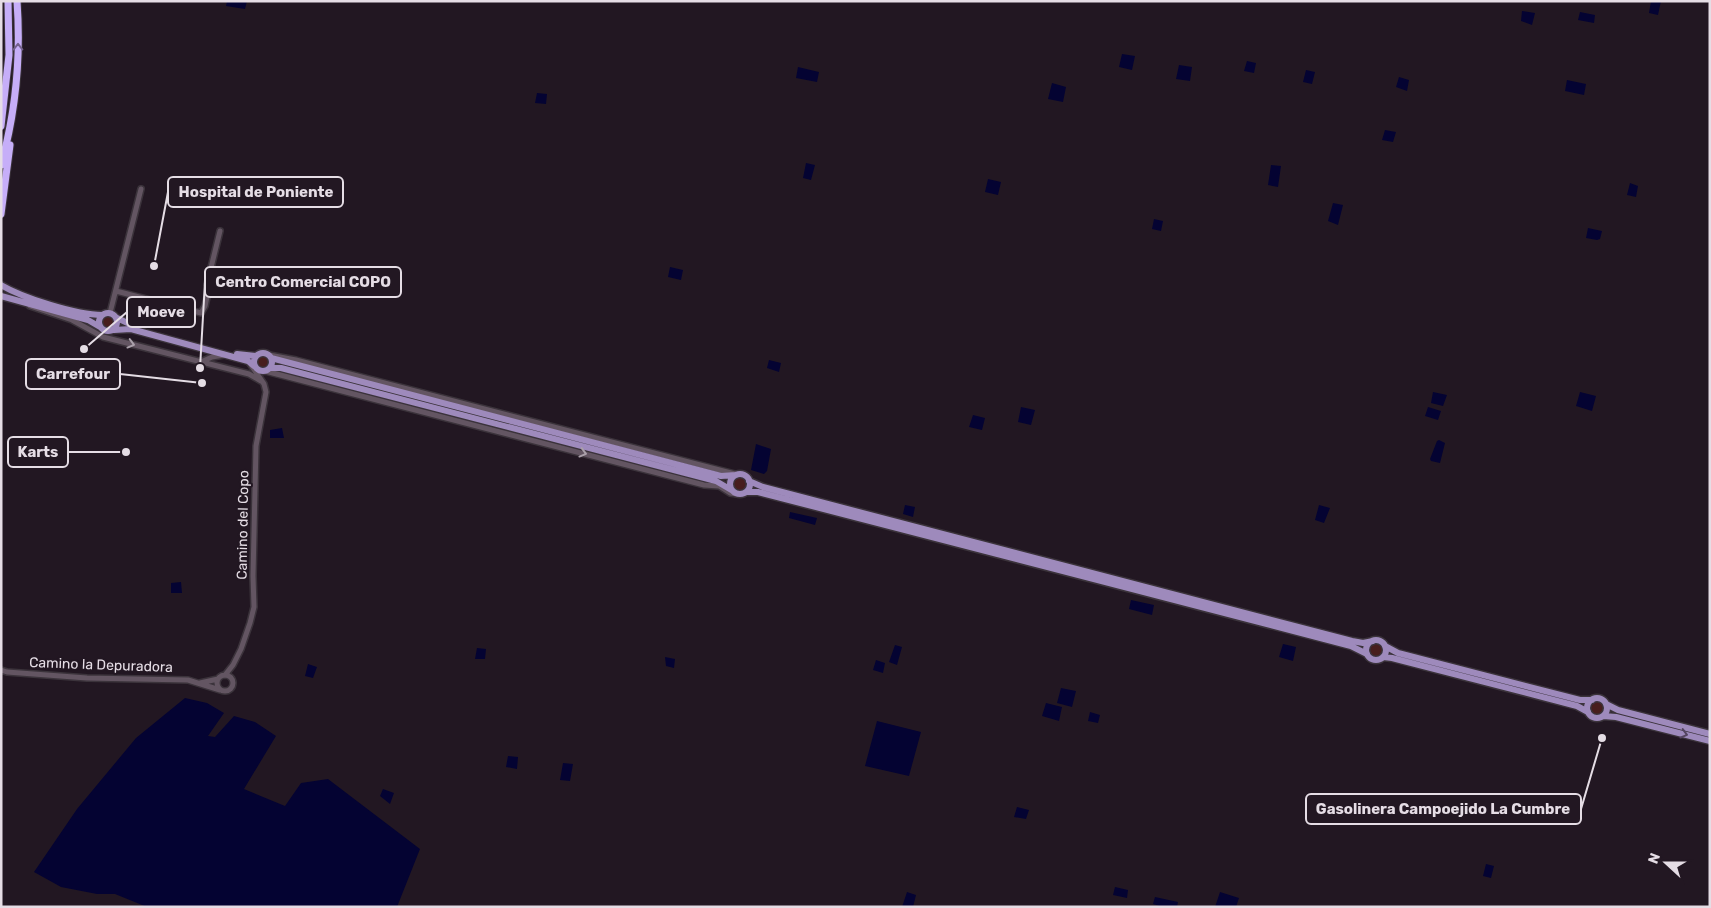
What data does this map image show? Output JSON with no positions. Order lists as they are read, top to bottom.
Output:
{
  "streets": {
    "street": ["Camino del Copo", "Camino la Depuradora"]
  },
  "crossings": [
    ["Camino del Copo", "Camino la Depuradora"]
  ],
  "places": [
    "Hospital de Poniente",
    "Moeve",
    "Centro Comercial COPO",
    "Carrefour",
    "Karts",
    "Gasolinera Campoejido La Cumbre"
  ],
  "north": "left"
}
